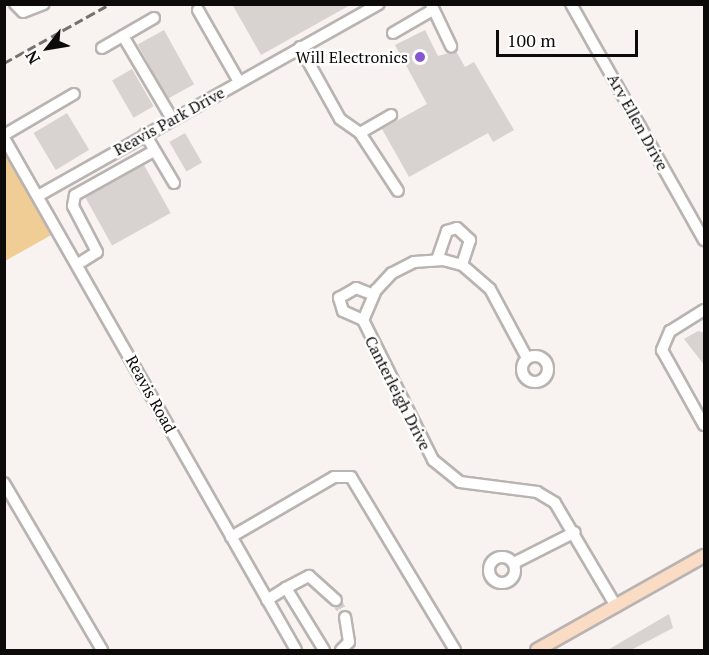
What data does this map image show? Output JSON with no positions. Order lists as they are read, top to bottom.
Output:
{
  "streets": {
    "street": [
      "Reavis Park Drive",
      "Arv Ellen Drive",
      "Canterleigh Drive",
      "Reavis Road"
    ]
  },
  "crossings": [
    ["Reavis Park Drive", "Reavis Road"]
  ],
  "places": ["Will Electronics"],
  "scale_bar": "100 m",
  "north": "bottom left"
}
